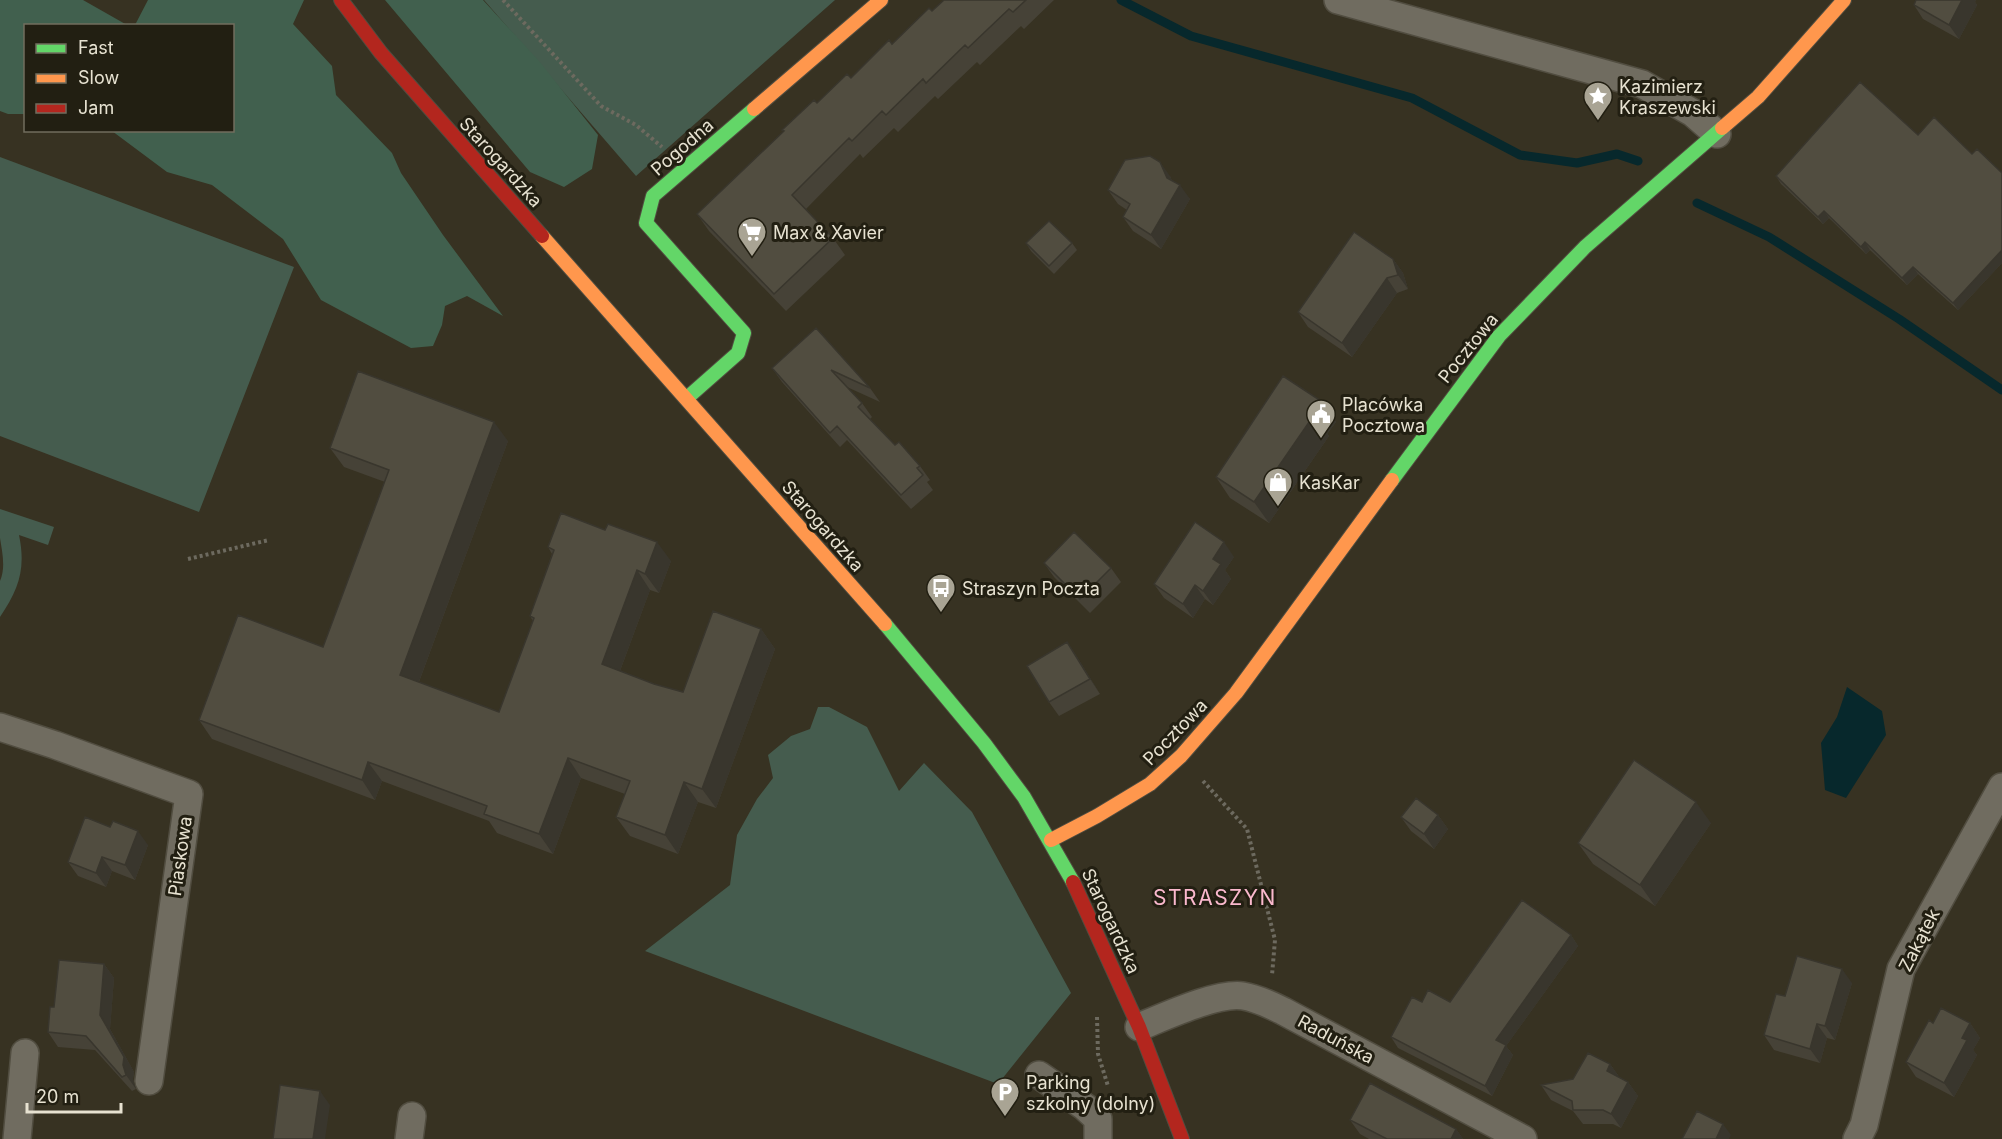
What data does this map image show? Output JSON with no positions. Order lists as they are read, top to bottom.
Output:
{
  "streets": {
    "street": [
      "Pogodna",
      "Starogardzka",
      "Pocztowa",
      "Piaskowa",
      "Zakątek",
      "Raduńska"
    ]
  },
  "crossings": [
    ["Pogodna", "Starogardzka"],
    ["Starogardzka", "Pocztowa"],
    ["Starogardzka", "Raduńska"]
  ],
  "districts": ["STRASZYN"],
  "places": {
    "place": ["Kazimierz Kraszewski"],
    "supermarket": ["Max & Xavier"],
    "public building": ["Placówka Pocztowa"],
    "shop": ["KasKar"],
    "bus stop": ["Straszyn Poczta"],
    "parking": ["Parking szkolny (dolny)"]
  },
  "legend": ["Fast", "Slow", "Jam"],
  "scale_bar": "20 m"
}
